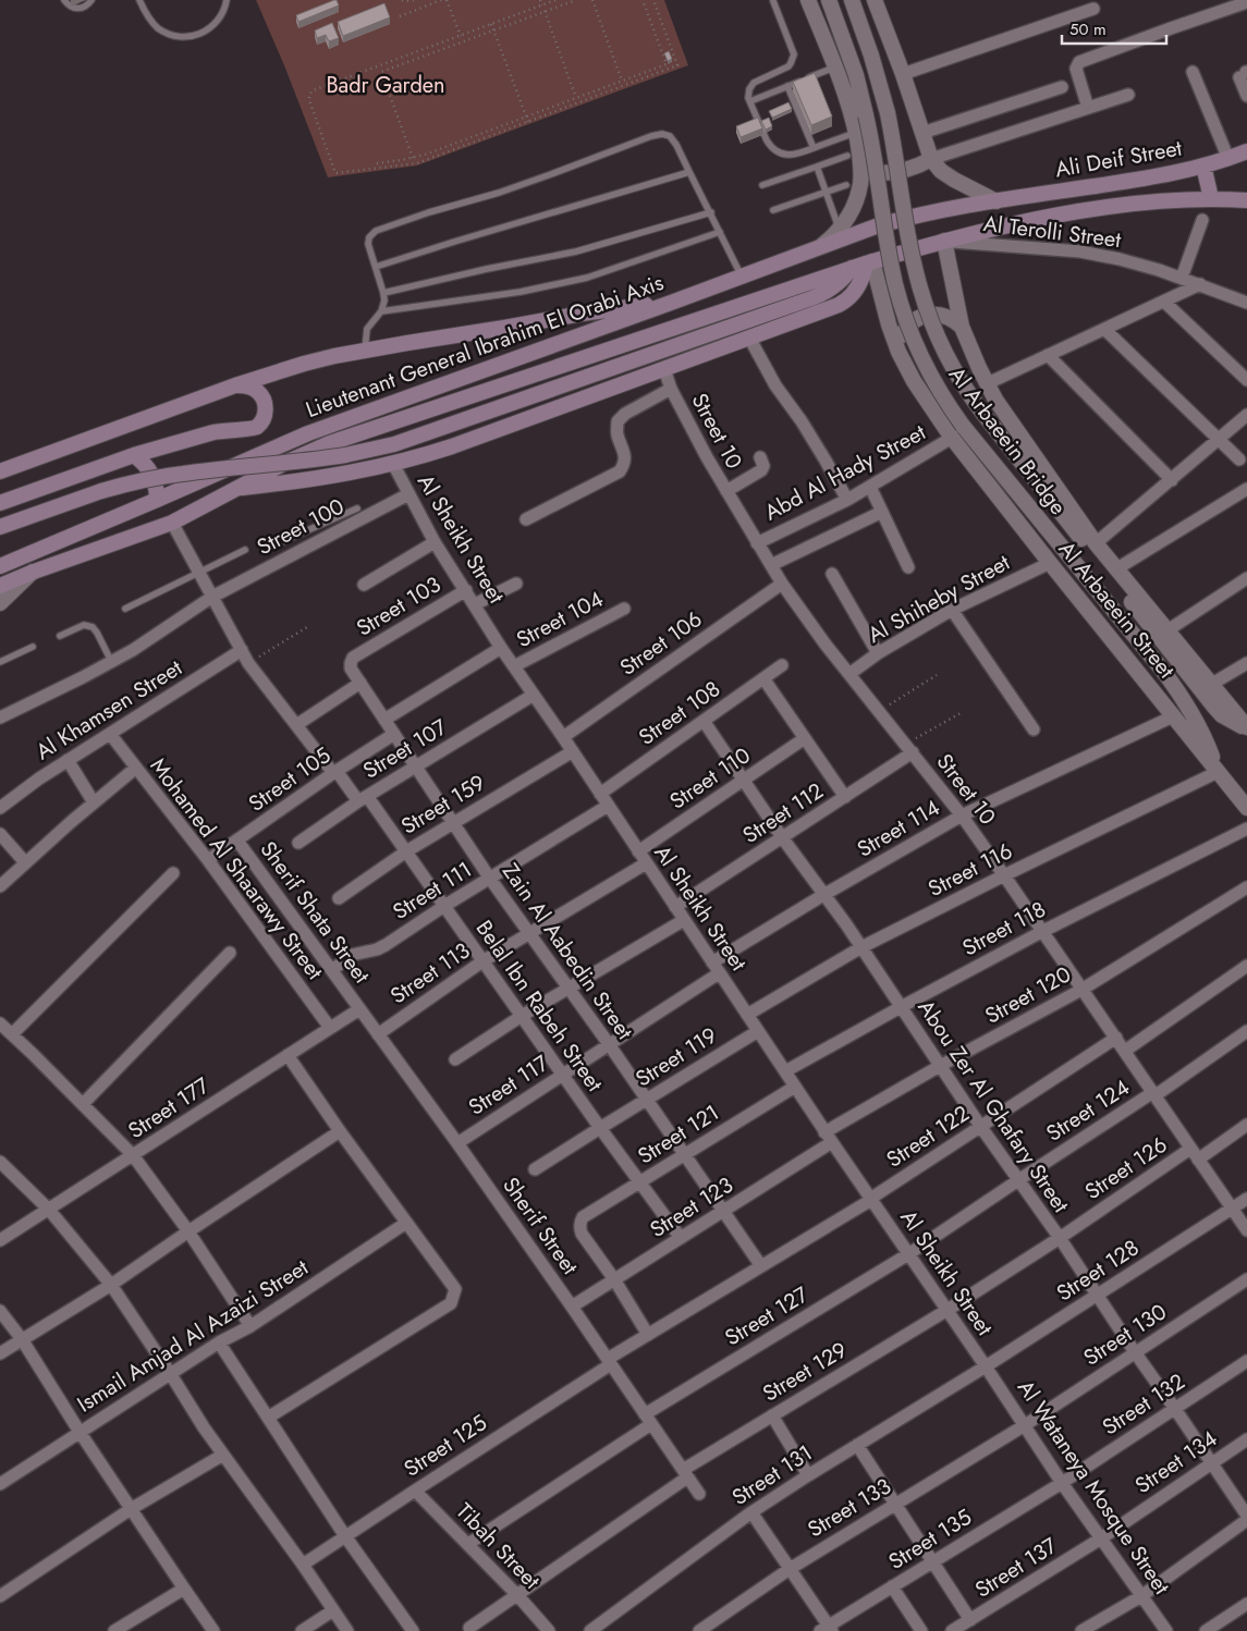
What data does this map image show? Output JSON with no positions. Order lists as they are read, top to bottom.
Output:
{
  "streets": {
    "main road": ["Ali Deif Street", "Lieutenant General Ibrahim El Orabi Axis"],
    "street": [
      "Al Terolli Street",
      "Street 10",
      "Al Arbaeein Bridge",
      "Abd Al Hady Street",
      "Street 100",
      "Al Sheikh Street",
      "Al Shiheby Street",
      "Street 103",
      "Al Arbaeein Street",
      "Street 104",
      "Street 106",
      "Al Khamsen Street",
      "Street 108",
      "Street 107",
      "Street 110",
      "Street 105",
      "Street 159",
      "Street 112",
      "Street 114",
      "Mohamed Al Shaarawy Street",
      "Street 116",
      "Street 111",
      "Sherif Shata Street",
      "Street 118",
      "Zain Al Aabedin Street",
      "Street 113",
      "Street 120",
      "Belal Ibn Rabeh Street",
      "Street 119",
      "Street 117",
      "Abou Zer Al Ghafary Street",
      "Street 177",
      "Street 124",
      "Street 121",
      "Street 122",
      "Street 126",
      "Street 123",
      "Sherif Street",
      "Street 128",
      "Street 127",
      "Street 130",
      "Ismail Amjad Al Azaizi Street",
      "Street 129",
      "Street 132",
      "Street 125",
      "Street 134",
      "Street 131",
      "Al Wataneya Mosque Street",
      "Street 133",
      "Street 135",
      "Tibah Street",
      "Street 137"
    ]
  },
  "crossings": [
    ["Ali Deif Street", "Lieutenant General Ibrahim El Orabi Axis"],
    ["Al Terolli Street", "Lieutenant General Ibrahim El Orabi Axis"],
    ["Al Terolli Street", "Al Arbaeein Street"],
    ["Lieutenant General Ibrahim El Orabi Axis", "Al Arbaeein Street"],
    ["Lieutenant General Ibrahim El Orabi Axis", "Belal Ibn Rabeh Street"],
    ["Street 10", "Abd Al Hady Street"],
    ["Street 10", "Al Shiheby Street"],
    ["Street 10", "Street 106"],
    ["Street 10", "Street 112"],
    ["Street 10", "Street 114"],
    ["Street 10", "Street 116"],
    ["Street 10", "Street 118"],
    ["Street 10", "Street 120"],
    ["Street 10", "Street 124"],
    ["Street 10", "Street 122"],
    ["Street 10", "Street 126"],
    ["Street 10", "Street 128"],
    ["Al Arbaeein Bridge", "Al Arbaeein Street"],
    ["Al Arbaeein Bridge", "Street 116"],
    ["Abd Al Hady Street", "Al Arbaeein Street"],
    ["Street 100", "Al Sheikh Street"],
    ["Street 100", "Belal Ibn Rabeh Street"],
    ["Al Sheikh Street", "Street 103"],
    ["Al Sheikh Street", "Street 104"],
    ["Al Sheikh Street", "Street 106"],
    ["Al Sheikh Street", "Street 108"],
    ["Al Sheikh Street", "Street 107"],
    ["Al Sheikh Street", "Street 110"],
    ["Al Sheikh Street", "Street 159"],
    ["Al Sheikh Street", "Street 112"],
    ["Al Sheikh Street", "Street 114"],
    ["Al Sheikh Street", "Street 116"],
    ["Al Sheikh Street", "Street 111"],
    ["Al Sheikh Street", "Street 118"],
    ["Al Sheikh Street", "Street 113"],
    ["Al Sheikh Street", "Street 120"],
    ["Al Sheikh Street", "Street 119"],
    ["Al Sheikh Street", "Street 117"],
    ["Al Sheikh Street", "Street 124"],
    ["Al Sheikh Street", "Street 121"],
    ["Al Sheikh Street", "Street 122"],
    ["Al Sheikh Street", "Street 126"],
    ["Al Sheikh Street", "Street 123"],
    ["Al Sheikh Street", "Street 128"],
    ["Al Sheikh Street", "Street 127"],
    ["Al Sheikh Street", "Street 129"],
    ["Al Sheikh Street", "Street 125"],
    ["Al Sheikh Street", "Street 131"],
    ["Al Sheikh Street", "Al Wataneya Mosque Street"],
    ["Al Shiheby Street", "Al Arbaeein Street"],
    ["Street 103", "Zain Al Aabedin Street"],
    ["Al Arbaeein Street", "Street 114"],
    ["Al Arbaeein Street", "Street 116"],
    ["Al Khamsen Street", "Mohamed Al Shaarawy Street"],
    ["Al Khamsen Street", "Belal Ibn Rabeh Street"],
    ["Street 108", "Abou Zer Al Ghafary Street"],
    ["Street 107", "Zain Al Aabedin Street"],
    ["Street 107", "Belal Ibn Rabeh Street"],
    ["Street 110", "Abou Zer Al Ghafary Street"],
    ["Street 105", "Mohamed Al Shaarawy Street"],
    ["Street 105", "Sherif Shata Street"],
    ["Street 105", "Zain Al Aabedin Street"],
    ["Street 105", "Belal Ibn Rabeh Street"],
    ["Street 159", "Zain Al Aabedin Street"],
    ["Street 159", "Belal Ibn Rabeh Street"],
    ["Street 112", "Abou Zer Al Ghafary Street"],
    ["Street 114", "Street 117"],
    ["Street 114", "Abou Zer Al Ghafary Street"],
    ["Mohamed Al Shaarawy Street", "Street 177"],
    ["Street 116", "Abou Zer Al Ghafary Street"],
    ["Street 111", "Sherif Shata Street"],
    ["Street 111", "Zain Al Aabedin Street"],
    ["Street 111", "Belal Ibn Rabeh Street"],
    ["Sherif Shata Street", "Street 177"],
    ["Sherif Shata Street", "Sherif Street"],
    ["Street 118", "Abou Zer Al Ghafary Street"],
    ["Zain Al Aabedin Street", "Street 113"],
    ["Zain Al Aabedin Street", "Street 119"],
    ["Zain Al Aabedin Street", "Street 117"],
    ["Zain Al Aabedin Street", "Street 121"],
    ["Zain Al Aabedin Street", "Street 123"],
    ["Zain Al Aabedin Street", "Street 125"],
    ["Street 113", "Belal Ibn Rabeh Street"],
    ["Street 113", "Sherif Street"],
    ["Street 120", "Abou Zer Al Ghafary Street"],
    ["Street 120", "Street 123"],
    ["Belal Ibn Rabeh Street", "Street 119"],
    ["Belal Ibn Rabeh Street", "Street 117"],
    ["Belal Ibn Rabeh Street", "Street 121"],
    ["Belal Ibn Rabeh Street", "Street 123"],
    ["Street 117", "Sherif Street"],
    ["Abou Zer Al Ghafary Street", "Street 124"],
    ["Abou Zer Al Ghafary Street", "Street 122"],
    ["Abou Zer Al Ghafary Street", "Street 126"],
    ["Abou Zer Al Ghafary Street", "Street 128"],
    ["Abou Zer Al Ghafary Street", "Street 130"],
    ["Abou Zer Al Ghafary Street", "Street 132"],
    ["Abou Zer Al Ghafary Street", "Street 134"],
    ["Street 177", "Sherif Street"],
    ["Street 124", "Street 127"],
    ["Street 121", "Street 123"],
    ["Street 122", "Street 125"],
    ["Street 126", "Street 129"],
    ["Street 123", "Sherif Street"],
    ["Sherif Street", "Street 127"],
    ["Sherif Street", "Street 129"],
    ["Sherif Street", "Street 125"],
    ["Street 128", "Street 131"],
    ["Street 128", "Al Wataneya Mosque Street"],
    ["Street 127", "Tibah Street"],
    ["Street 130", "Al Wataneya Mosque Street"],
    ["Street 130", "Street 133"],
    ["Street 129", "Tibah Street"],
    ["Street 132", "Al Wataneya Mosque Street"],
    ["Street 132", "Street 135"],
    ["Street 125", "Tibah Street"],
    ["Street 134", "Al Wataneya Mosque Street"],
    ["Street 134", "Street 137"],
    ["Street 131", "Al Wataneya Mosque Street"],
    ["Al Wataneya Mosque Street", "Street 133"],
    ["Al Wataneya Mosque Street", "Street 135"],
    ["Al Wataneya Mosque Street", "Street 137"]
  ],
  "parks": ["Badr Garden"],
  "scale_bar": "50 m"
}
